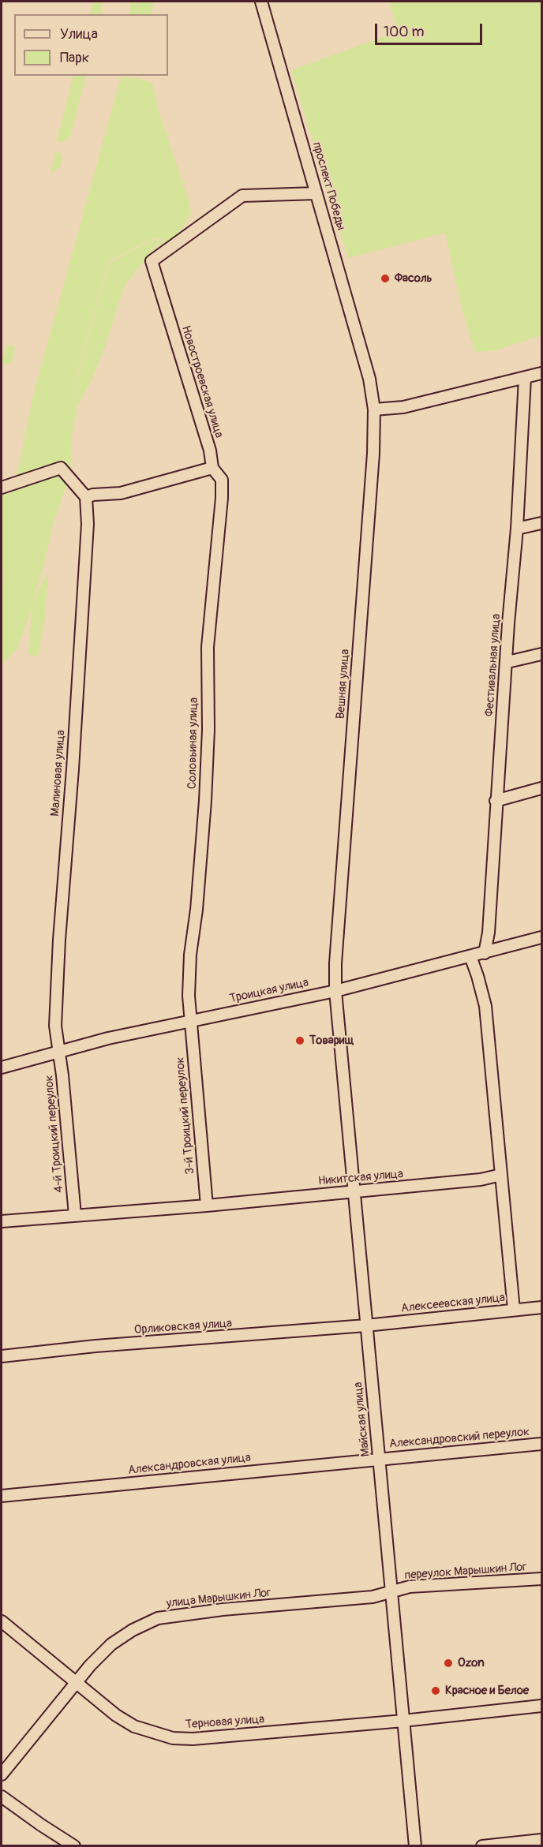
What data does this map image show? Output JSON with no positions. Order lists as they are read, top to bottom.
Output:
{
  "streets": {
    "street": [
      "проспект Победы",
      "Новостроевская улица",
      "Фестивальная улица",
      "Вешняя улица",
      "Соловьиная улица",
      "Малиновая улица",
      "Троицкая улица",
      "3-й Троицкий переулок",
      "4-й Троицкий переулок",
      "Никитская улица",
      "Алексеевская улица",
      "Орликовская улица",
      "Майская улица",
      "Александровский переулок",
      "Александровская улица",
      "переулок Марышкин Лог",
      "улица Марышкин Лог",
      "Терновая улица"
    ]
  },
  "crossings": [
    ["проспект Победы", "Новостроевская улица"],
    ["проспект Победы", "Вешняя улица"],
    ["Новостроевская улица", "Соловьиная улица"],
    ["Фестивальная улица", "Троицкая улица"],
    ["Вешняя улица", "Троицкая улица"],
    ["Вешняя улица", "Майская улица"],
    ["Соловьиная улица", "Троицкая улица"],
    ["Соловьиная улица", "3-й Троицкий переулок"],
    ["Малиновая улица", "Троицкая улица"],
    ["Малиновая улица", "4-й Троицкий переулок"],
    ["Троицкая улица", "3-й Троицкий переулок"],
    ["Троицкая улица", "4-й Троицкий переулок"],
    ["Троицкая улица", "Майская улица"],
    ["3-й Троицкий переулок", "Никитская улица"],
    ["4-й Троицкий переулок", "Никитская улица"],
    ["Никитская улица", "Майская улица"],
    ["Алексеевская улица", "Орликовская улица"],
    ["Алексеевская улица", "Майская улица"],
    ["Орликовская улица", "Майская улица"],
    ["Майская улица", "Александровский переулок"],
    ["Майская улица", "Александровская улица"],
    ["Майская улица", "переулок Марышкин Лог"],
    ["Майская улица", "улица Марышкин Лог"],
    ["Майская улица", "Терновая улица"],
    ["Александровский переулок", "Александровская улица"],
    ["переулок Марышкин Лог", "улица Марышкин Лог"],
    ["улица Марышкин Лог", "Терновая улица"]
  ],
  "places": [
    "Фасоль",
    "Товарищ",
    "Ozon",
    "Красное и Белое"
  ],
  "legend": ["Улица", "Парк"],
  "scale_bar": "100 m"
}
